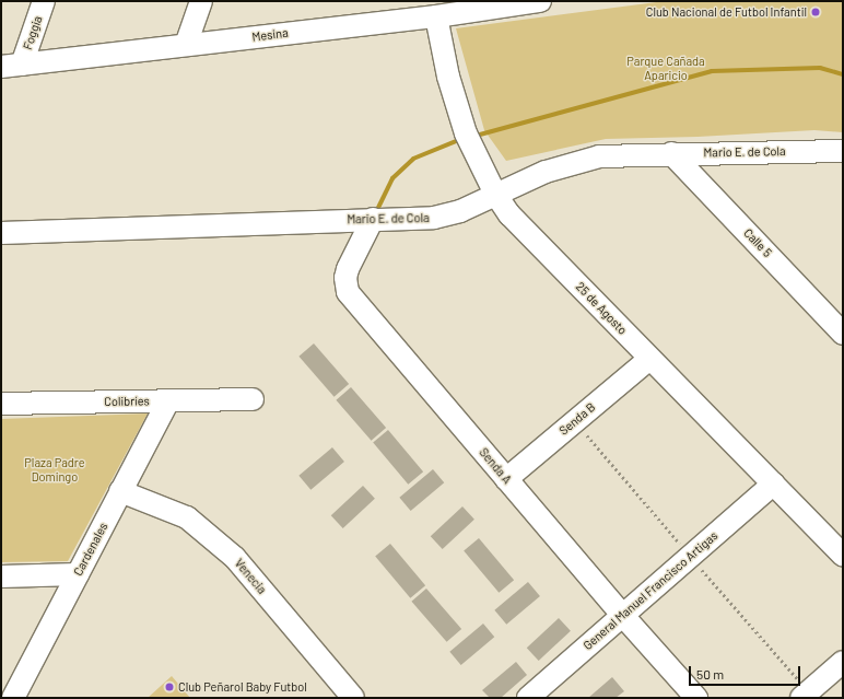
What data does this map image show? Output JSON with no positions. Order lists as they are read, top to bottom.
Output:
{
  "streets": {
    "street": [
      "Foggia",
      "Mesina",
      "Mario E. de Cola",
      "Calle 5",
      "25 de Agosto",
      "Colibríes",
      "Senda B",
      "Senda A",
      "Cardenales",
      "Venecia",
      "General Manuel Francisco Artigas"
    ]
  },
  "crossings": [
    ["Foggia", "Mesina"],
    ["Mesina", "25 de Agosto"],
    ["Mario E. de Cola", "Calle 5"],
    ["Mario E. de Cola", "25 de Agosto"],
    ["Mario E. de Cola", "Senda A"],
    ["25 de Agosto", "Senda B"],
    ["25 de Agosto", "General Manuel Francisco Artigas"],
    ["Colibríes", "Cardenales"],
    ["Senda B", "Senda A"],
    ["Senda A", "General Manuel Francisco Artigas"],
    ["Cardenales", "Venecia"]
  ],
  "parks": ["Parque Cañada Aparicio", "Plaza Padre Domingo"],
  "places": ["Club Nacional de Futbol Infantil", "Club Peñarol Baby Futbol"],
  "scale_bar": "50 m"
}
